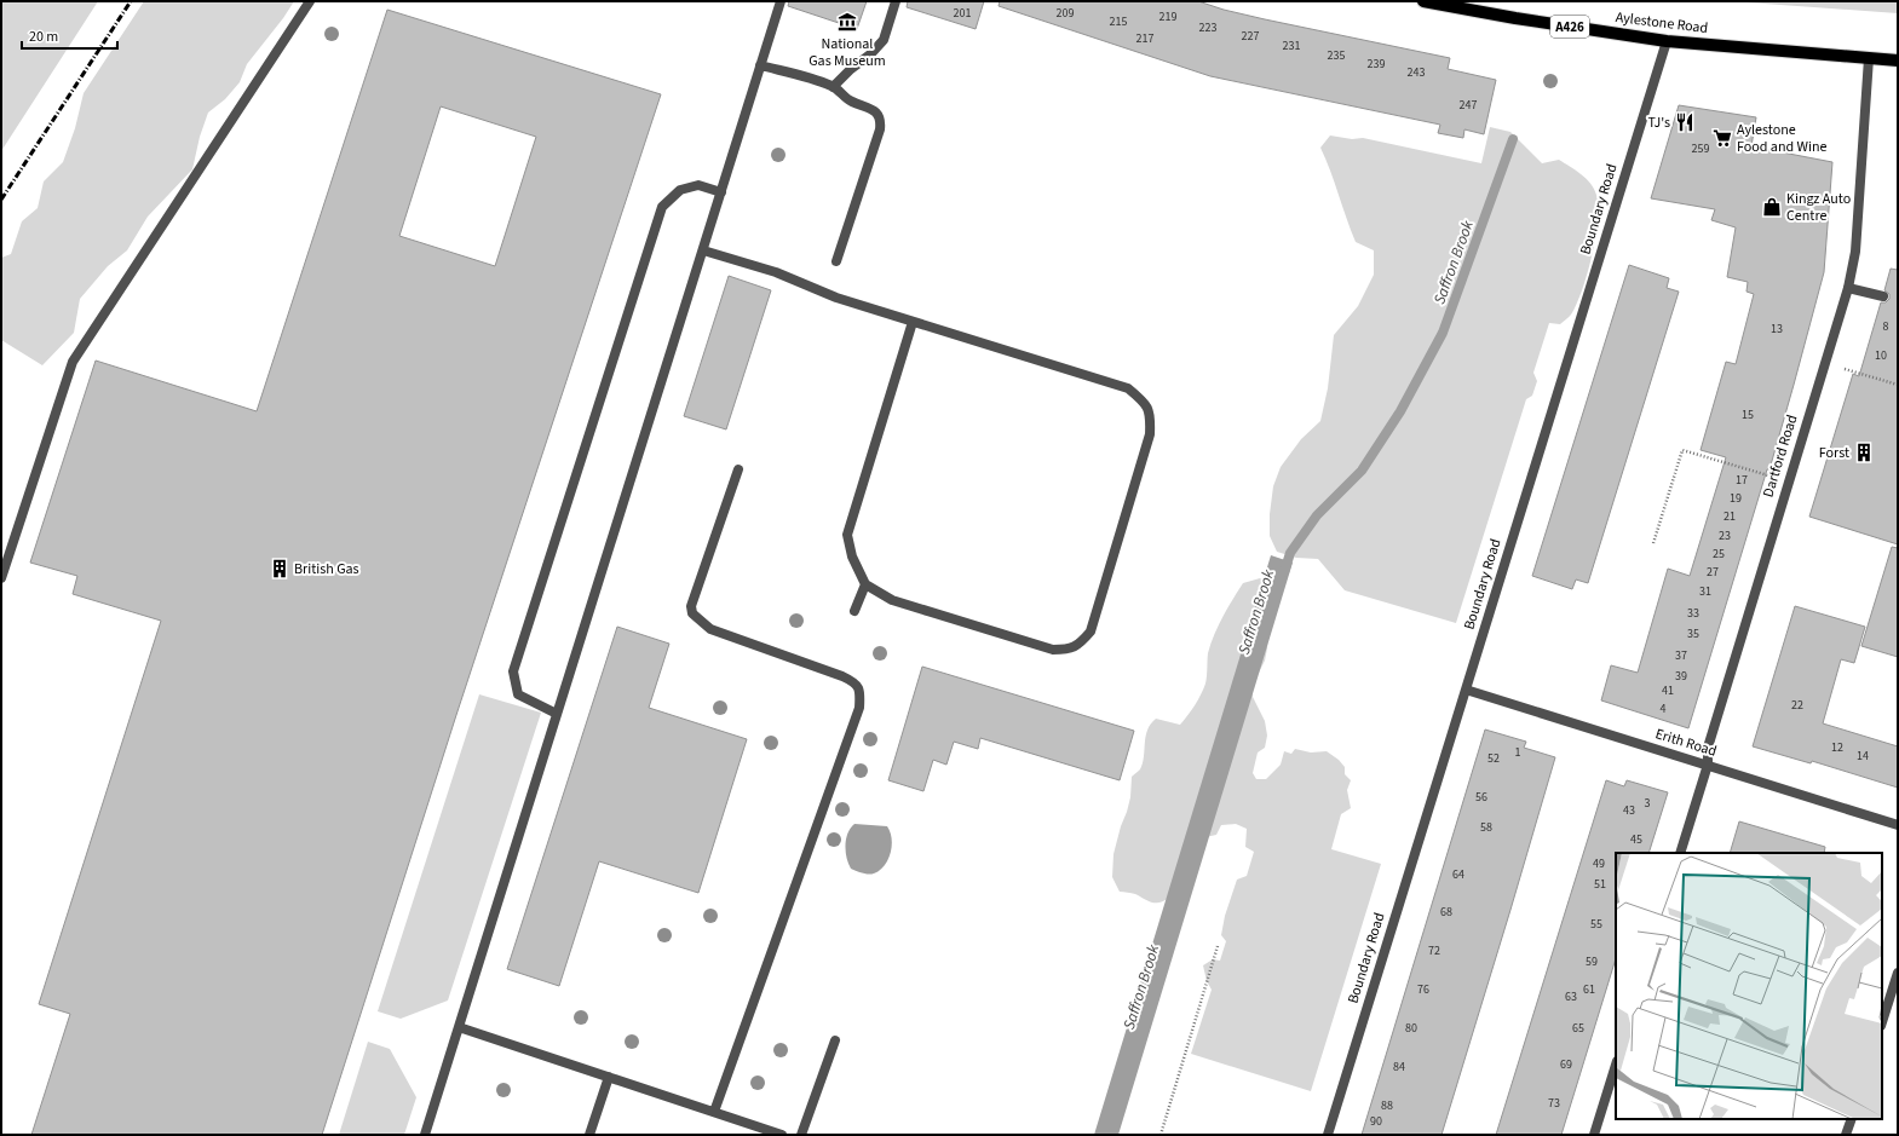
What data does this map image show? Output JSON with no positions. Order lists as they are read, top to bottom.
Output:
{
  "streets": {
    "main road": ["Aylestone Road", "A426"],
    "street": ["Boundary Road", "Dartford Road", "Erith Road"]
  },
  "crossings": [
    ["Aylestone Road", "Boundary Road"],
    ["Aylestone Road", "Dartford Road"],
    ["Boundary Road", "Erith Road"],
    ["Dartford Road", "Erith Road"]
  ],
  "water": ["Saffron Brook"],
  "places": {
    "museum": ["National Gas Museum"],
    "restaurant": ["TJ's"],
    "supermarket": ["Aylestone Food and Wine"],
    "shop": ["Kingz Auto Centre"],
    "building": ["Forst", "British Gas"]
  },
  "house_numbers": [
    "201",
    "209",
    "219",
    "215",
    "223",
    "227",
    "217",
    "231",
    "235",
    "239",
    "243",
    "247",
    "259",
    "8",
    "13",
    "10",
    "15",
    "17",
    "19",
    "21",
    "23",
    "25",
    "27",
    "31",
    "33",
    "35",
    "37",
    "39",
    "41",
    "22",
    "4",
    "12",
    "1",
    "14",
    "52",
    "56",
    "3",
    "43",
    "58",
    "45",
    "49",
    "64",
    "51",
    "68",
    "55",
    "72",
    "59",
    "76",
    "61",
    "63",
    "80",
    "65",
    "69",
    "84",
    "73",
    "88",
    "90"
  ],
  "scale_bar": "20 m"
}
